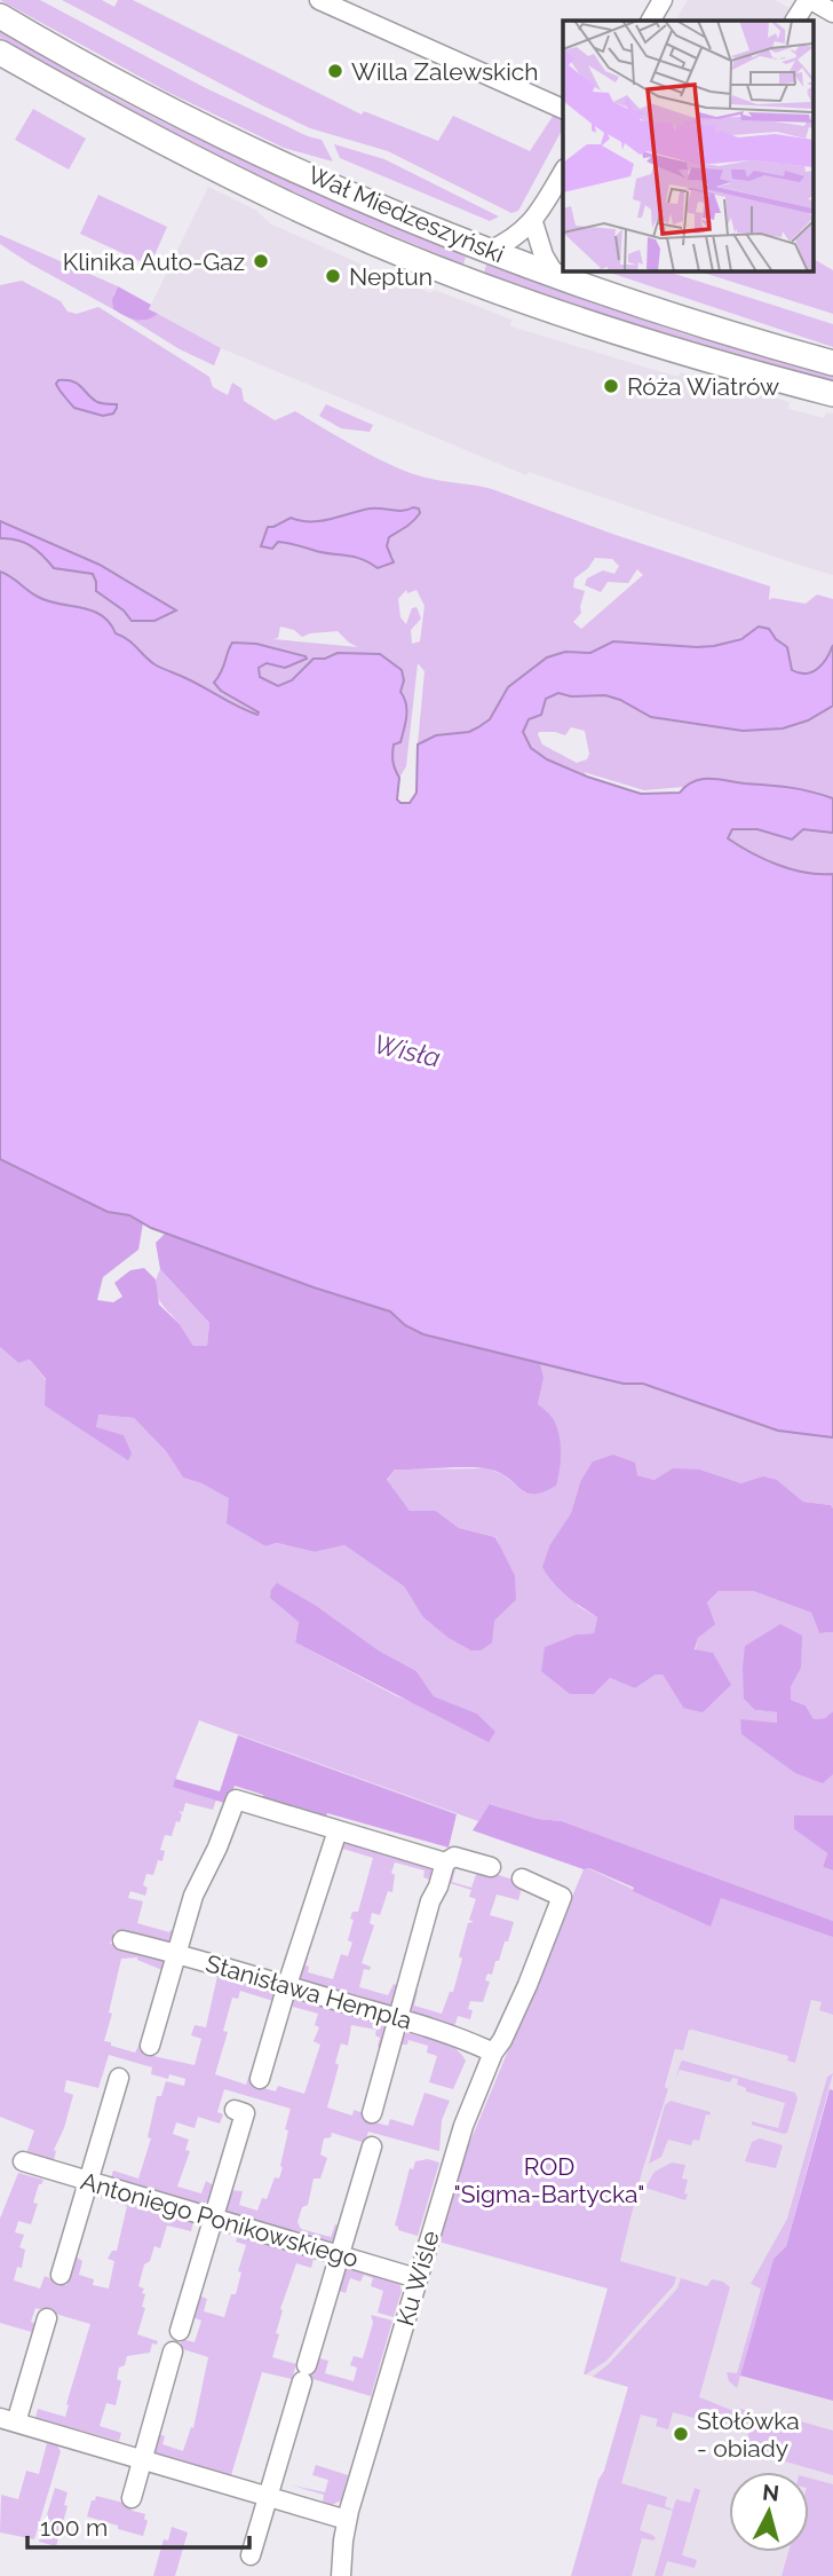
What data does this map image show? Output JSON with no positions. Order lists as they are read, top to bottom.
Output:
{
  "streets": {
    "main road": ["Wał Miedzeszyński"],
    "street": ["Stanisława Hempla", "Antoniego Ponikowskiego", "Ku Wiśle"]
  },
  "crossings": [
    ["Stanisława Hempla", "Ku Wiśle"],
    ["Antoniego Ponikowskiego", "Ku Wiśle"]
  ],
  "water": ["Wisła"],
  "parks": ["ROD \"Sigma-Bartycka\""],
  "places": [
    "Willa Zalewskich",
    "Klinika Auto-Gaz",
    "Neptun",
    "Róża Wiatrów",
    "Stołówka - obiady"
  ],
  "scale_bar": "100 m",
  "north": "top"
}
